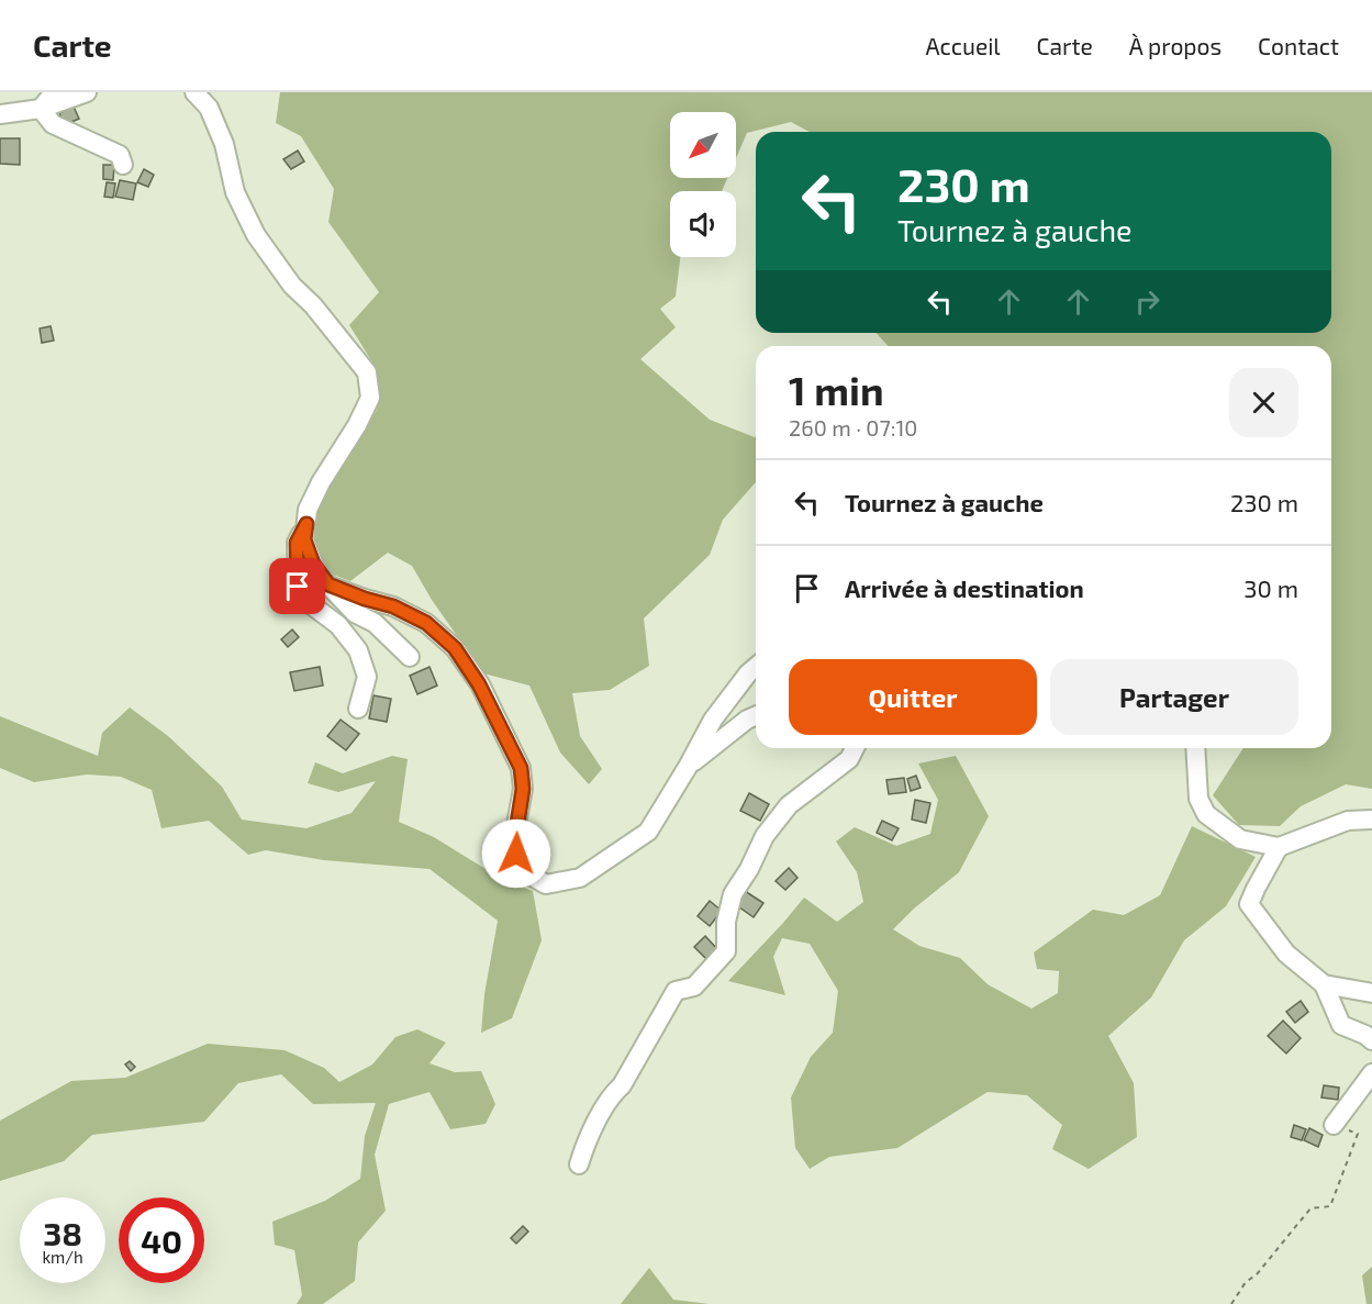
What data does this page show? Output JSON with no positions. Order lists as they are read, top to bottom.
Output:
{
  "north": "bottom left",
  "page": {
    "header": "Carte",
    "nav": [
      "Accueil",
      "Carte",
      "À propos",
      "Contact"
    ],
    "turn": ["230 m", "Tournez à gauche"],
    "heading": ["1 min", "260 m · 07:10"],
    "list": [
      {
        "name": "Tournez à gauche",
        "value": "230 m"
      },
      {
        "name": "Arrivée à destination",
        "value": "30 m"
      }
    ],
    "buttons": ["Quitter", "Partager"],
    "speed": "38 km/h",
    "limit": "40"
  }
}
